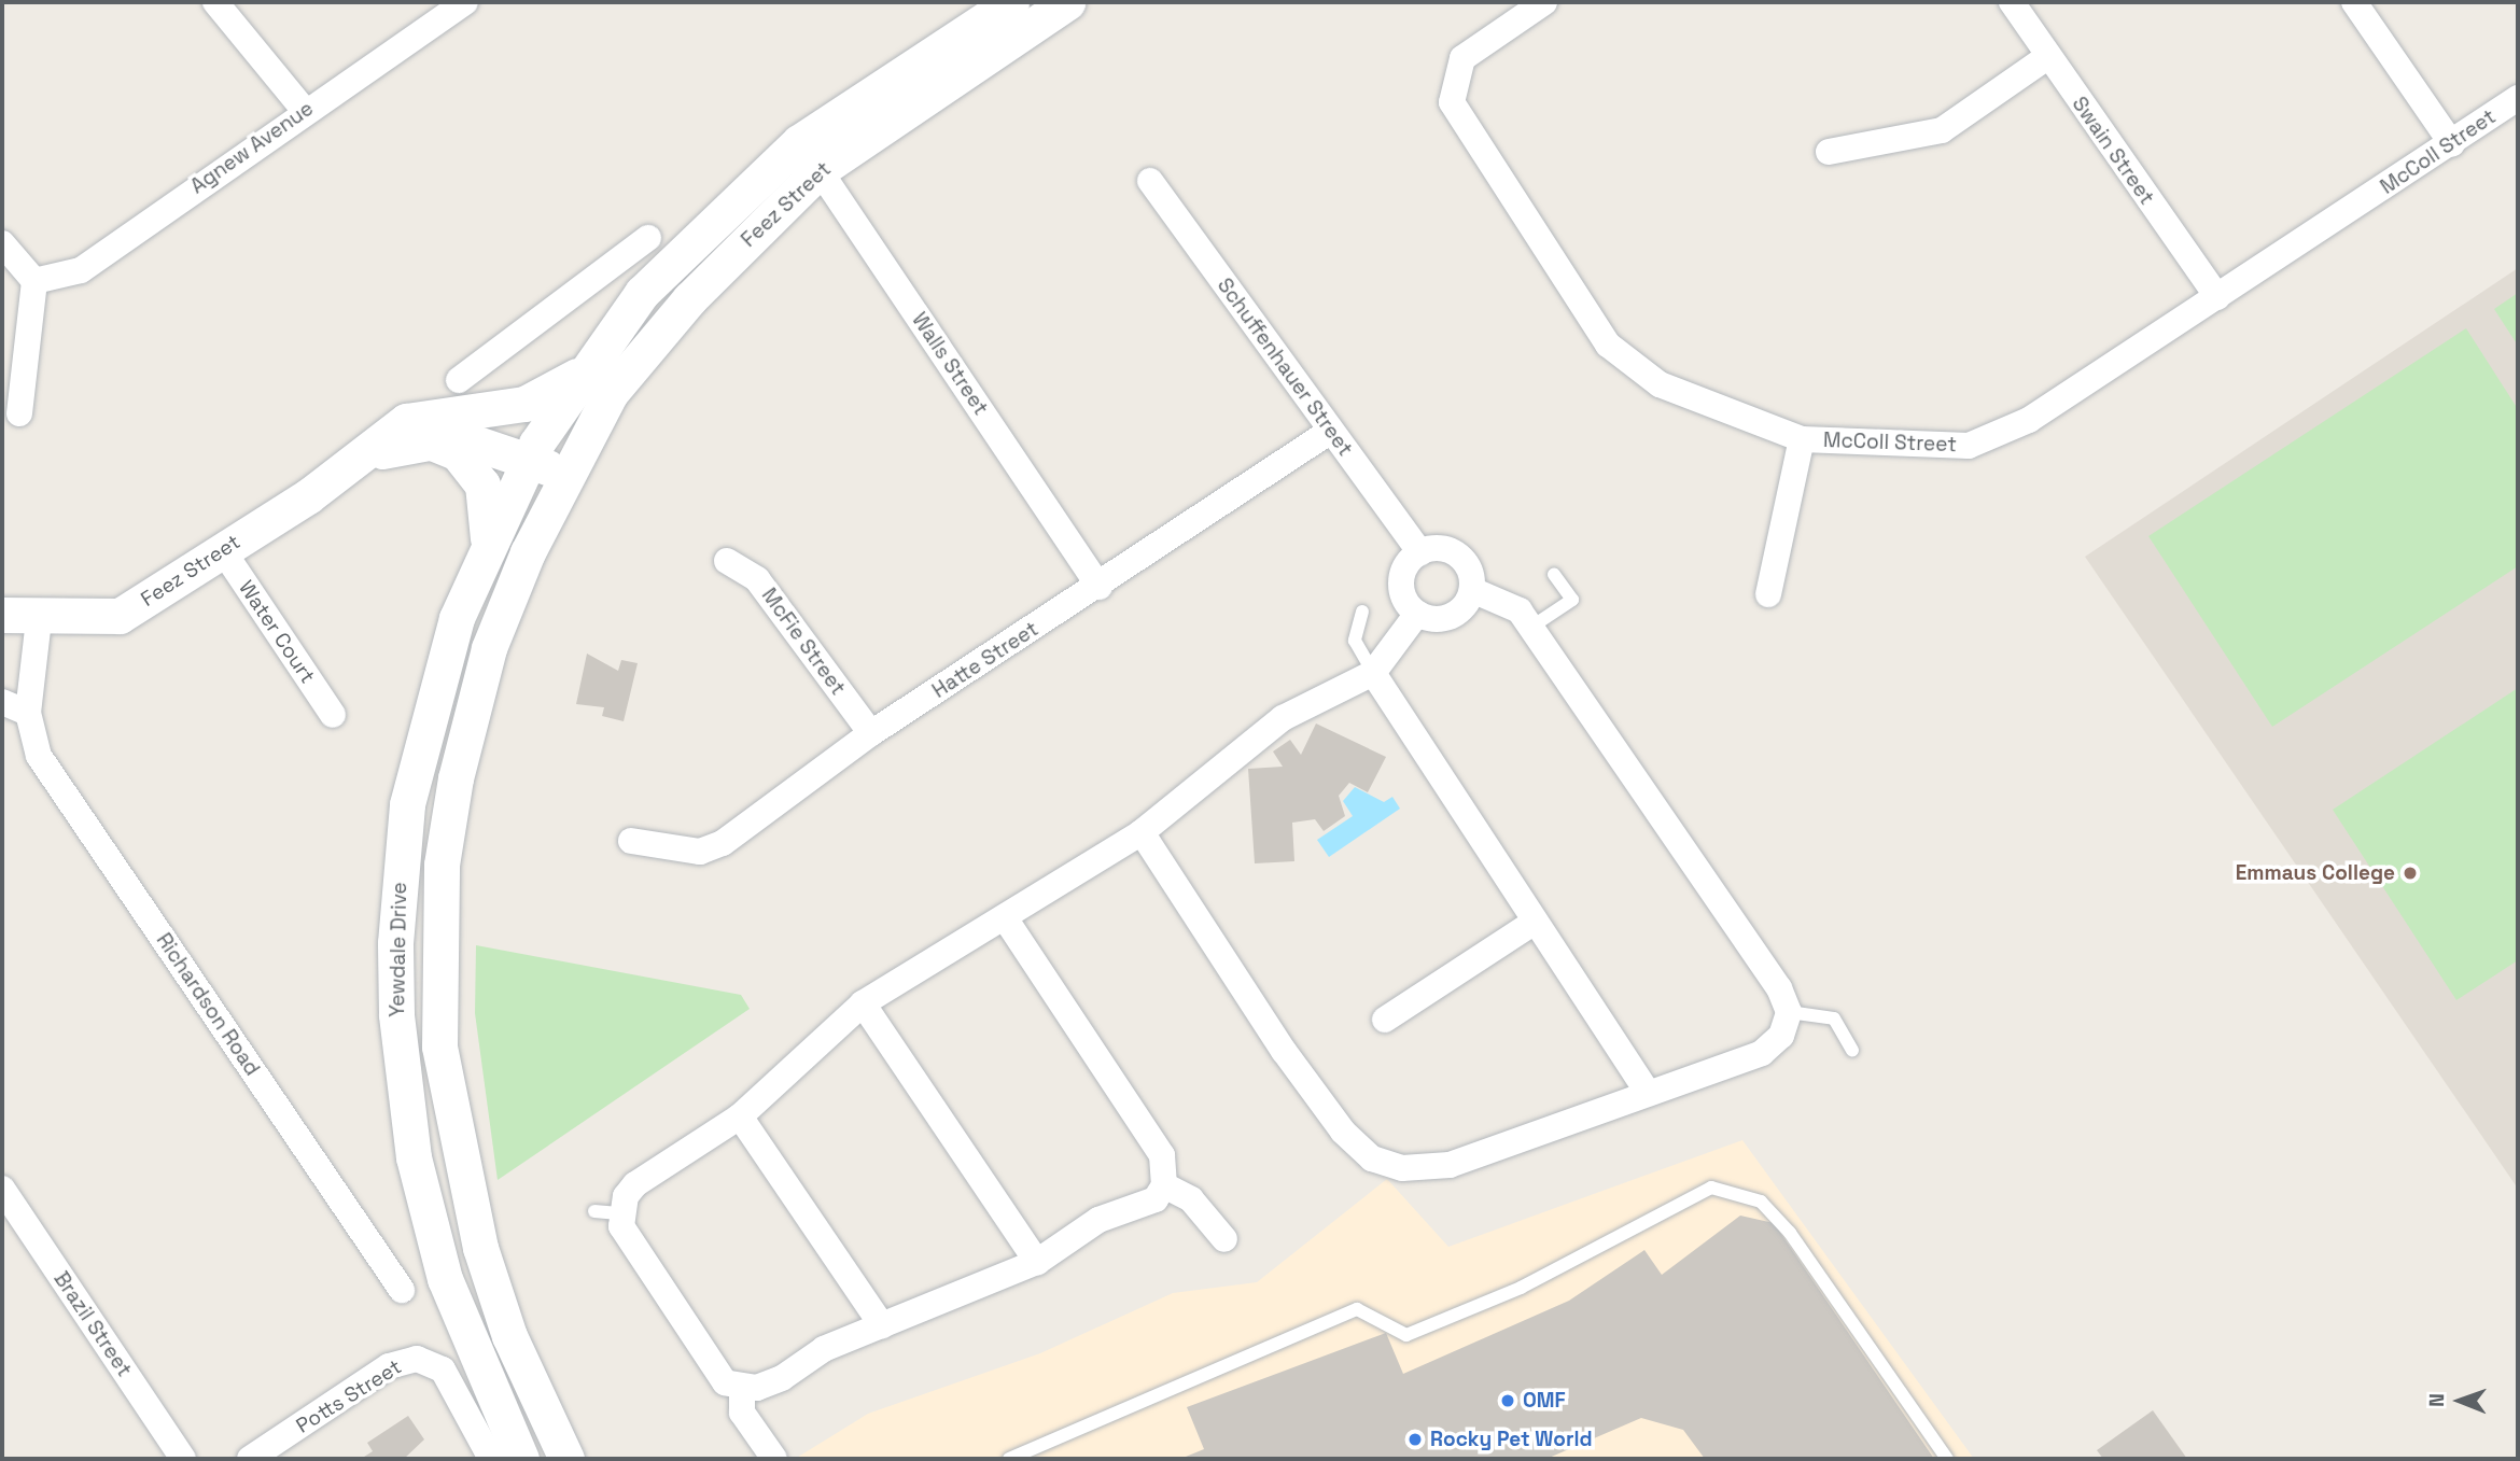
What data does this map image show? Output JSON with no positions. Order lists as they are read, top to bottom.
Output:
{
  "streets": {
    "main road": ["Feez Street", "Yewdale Drive"],
    "street": [
      "Agnew Avenue",
      "Swain Street",
      "McColl Street",
      "Walls Street",
      "Schuffenhauer Street",
      "Water Court",
      "McFie Street",
      "Hatte Street",
      "Richardson Road",
      "Brazil Street",
      "Potts Street"
    ]
  },
  "crossings": [
    ["Swain Street", "McColl Street"],
    ["Feez Street", "Walls Street"],
    ["Feez Street", "Water Court"],
    ["Feez Street", "Yewdale Drive"],
    ["Feez Street", "Richardson Road"],
    ["Walls Street", "Hatte Street"],
    ["Schuffenhauer Street", "Hatte Street"],
    ["McFie Street", "Hatte Street"]
  ],
  "places": ["Emmaus College", "OMF", "Rocky Pet World"],
  "north": "left"
}
